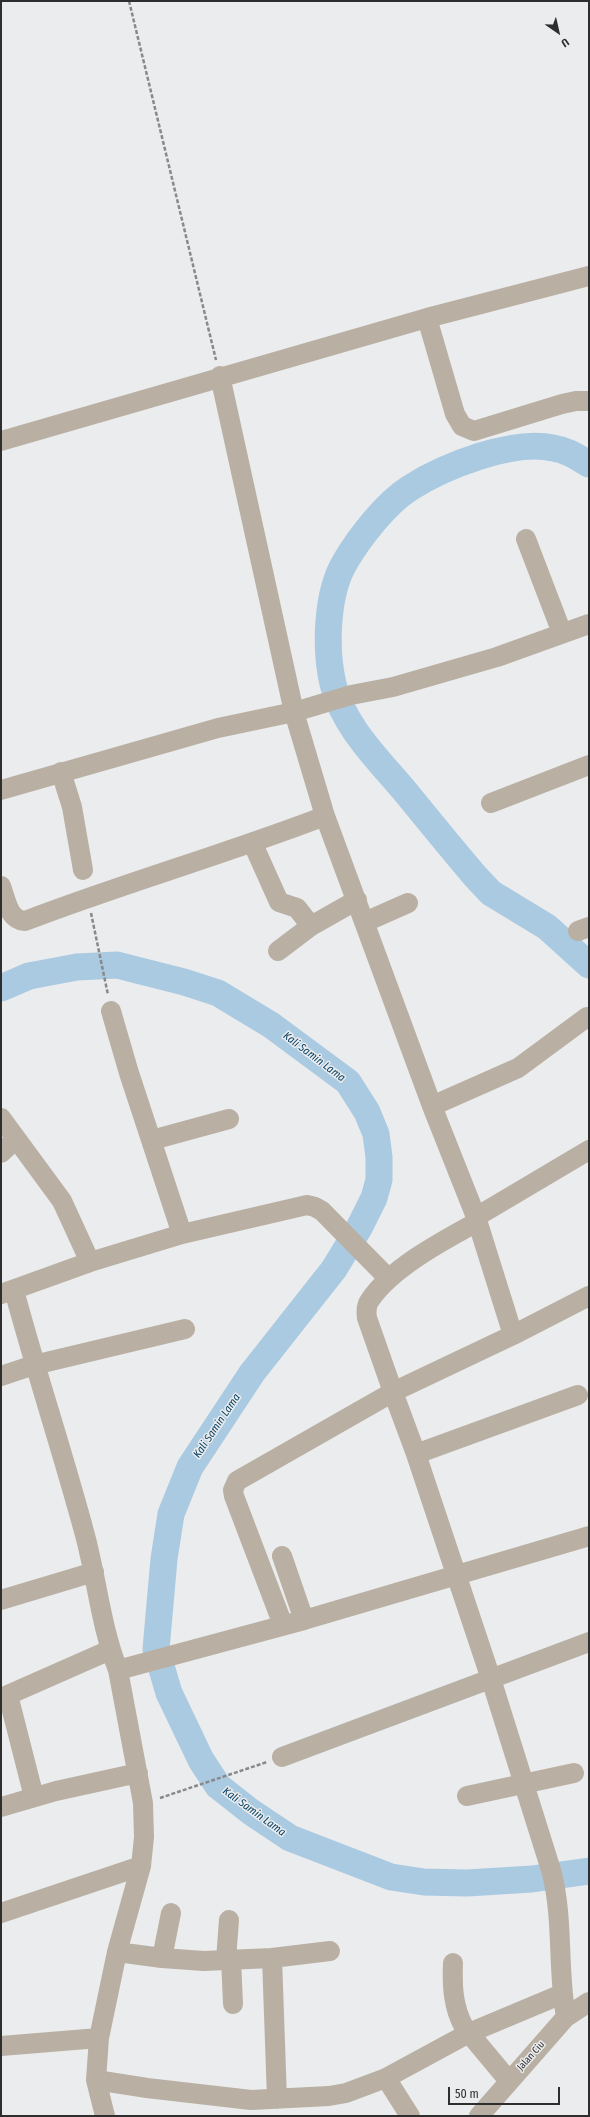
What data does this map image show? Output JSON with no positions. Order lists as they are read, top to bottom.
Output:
{
  "streets": {
    "street": ["Jalan Ciu"]
  },
  "water": ["Kali Samin Lama"],
  "scale_bar": "50 m",
  "north": "bottom right"
}
